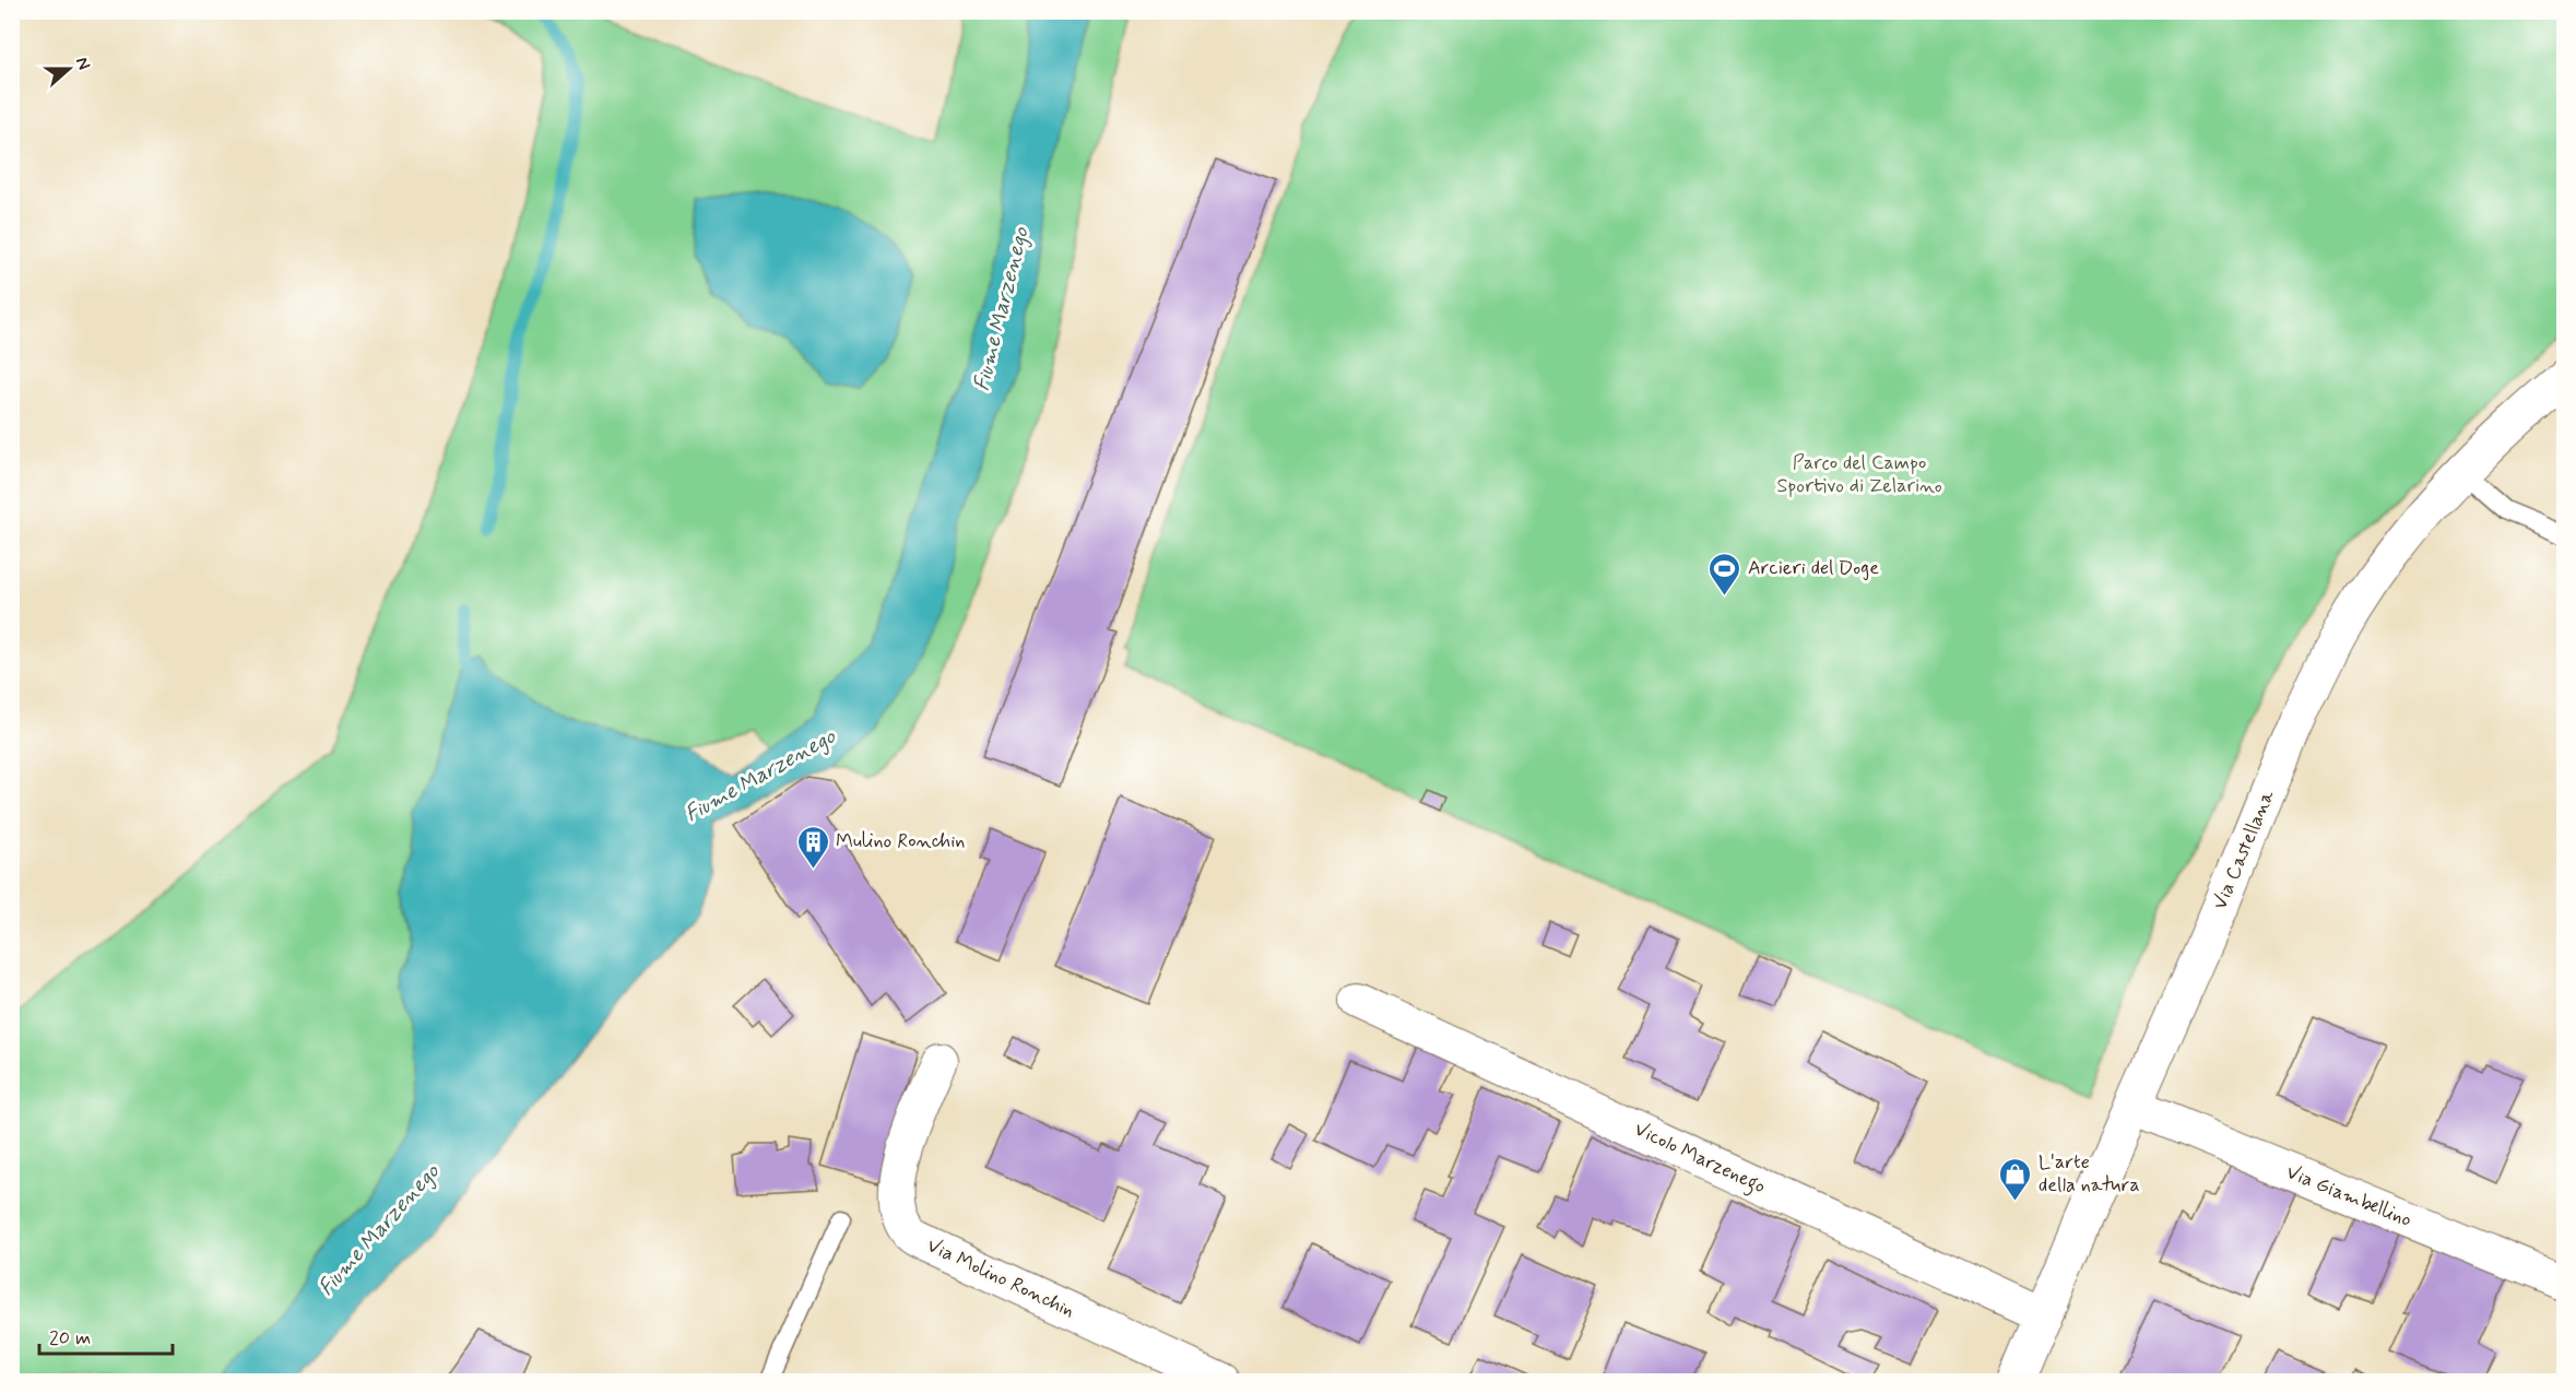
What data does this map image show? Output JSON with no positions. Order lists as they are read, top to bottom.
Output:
{
  "streets": {
    "street": [
      "Via Castellana",
      "Vicolo Marzenego",
      "Via Giambellino",
      "Via Molino Ronchin"
    ]
  },
  "crossings": [
    ["Via Castellana", "Vicolo Marzenego"],
    ["Via Castellana", "Via Giambellino"]
  ],
  "water": ["Fiume Marzenego"],
  "parks": ["Parco del Campo Sportivo di Zelarino"],
  "places": {
    "sports": ["Arcieri del Doge"],
    "building": ["Mulino Ronchin"],
    "shop": ["L'arte della natura"]
  },
  "scale_bar": "20 m",
  "north": "right"
}
